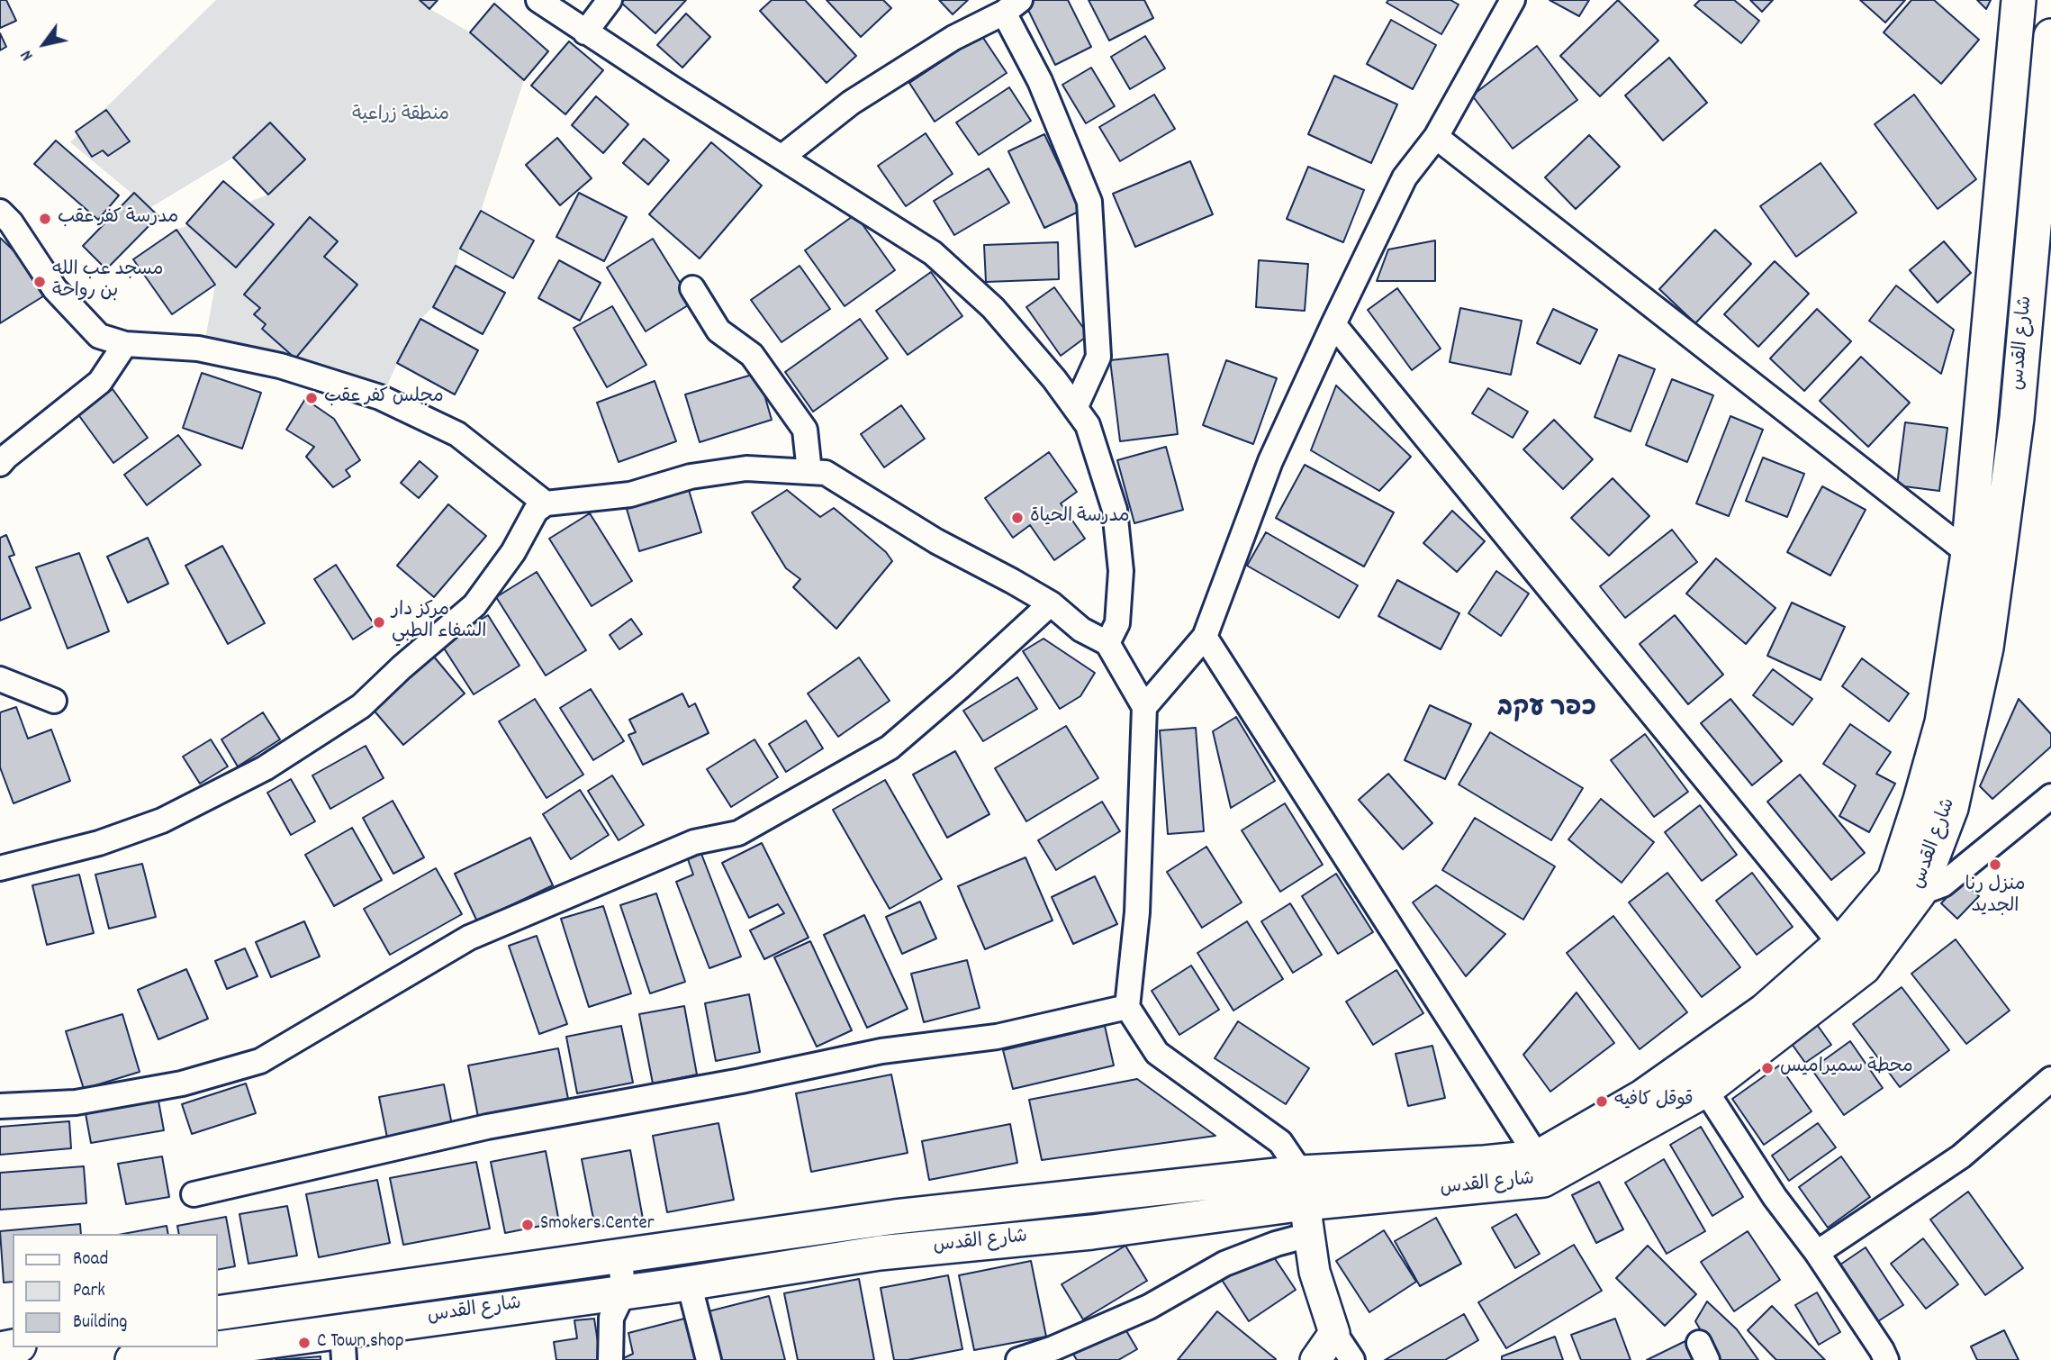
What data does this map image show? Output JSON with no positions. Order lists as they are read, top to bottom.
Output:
{
  "streets": {
    "main road": ["شارع القدس"]
  },
  "districts": ["כפר עקב"],
  "parks": ["منطقة زراعية"],
  "places": [
    "مدرسة كفر عقب",
    "مسجد عب الله بن رواحة",
    "مجلس كفر عقب",
    "مدرسة الحياة",
    "مركز دار الشفاء الطبي",
    "منزل رنا الجديد",
    "محطة سميراميس",
    "قوقل كافيه",
    "Smokers Center",
    "C Town shop"
  ],
  "legend": ["Road", "Park", "Building"],
  "north": "bottom left"
}
